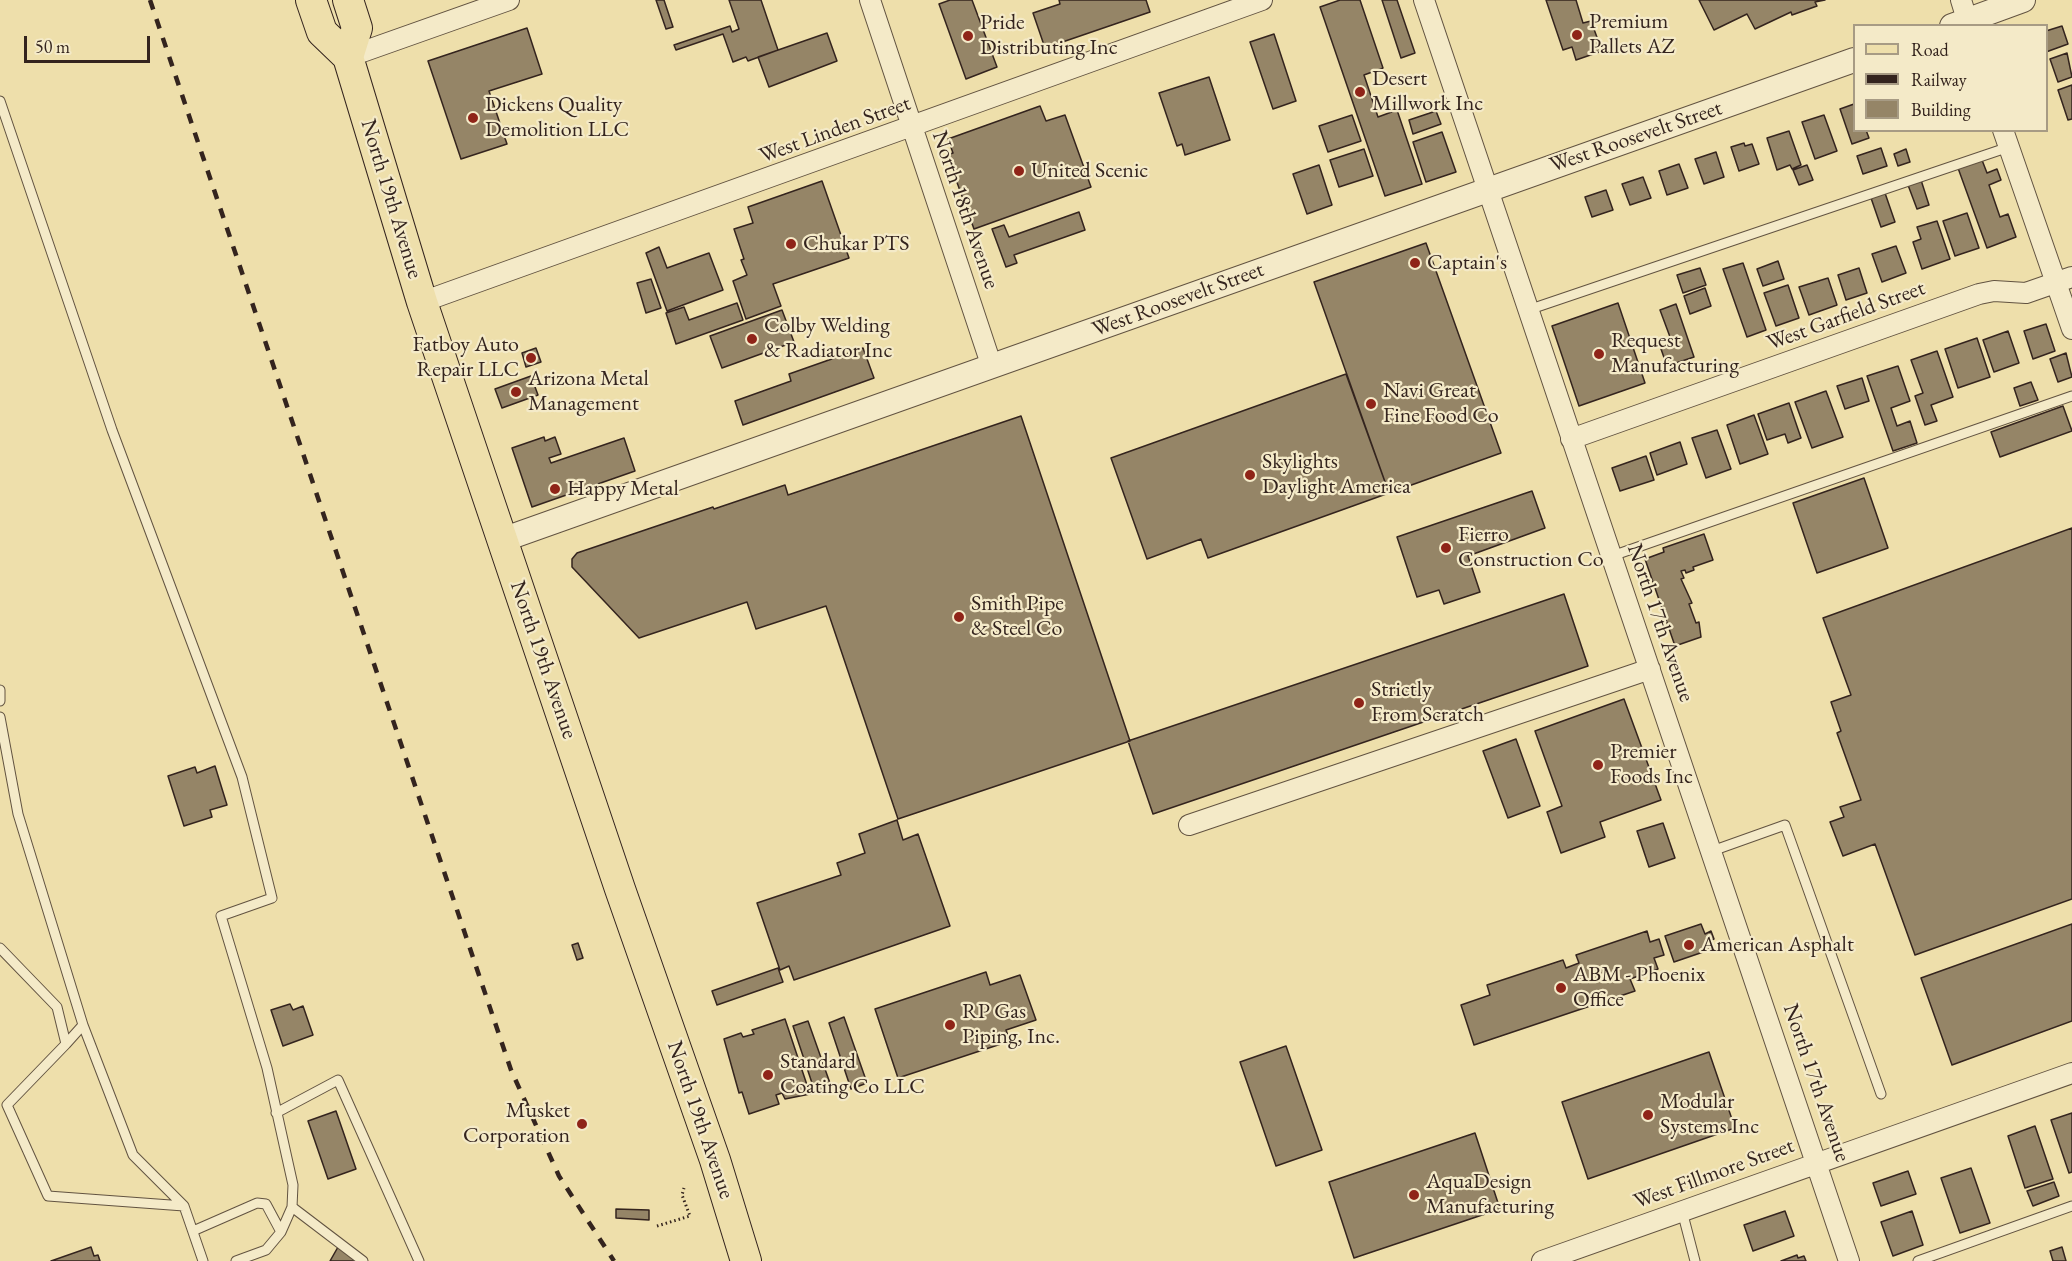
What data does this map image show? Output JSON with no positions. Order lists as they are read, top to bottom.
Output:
{
  "streets": {
    "main road": ["North 19th Avenue"],
    "street": [
      "West Linden Street",
      "West Roosevelt Street",
      "North 18th Avenue",
      "West Garfield Street",
      "North 17th Avenue",
      "West Fillmore Street"
    ]
  },
  "crossings": [
    ["West Linden Street", "North 19th Avenue"],
    ["West Linden Street", "North 18th Avenue"],
    ["West Roosevelt Street", "North 19th Avenue"],
    ["West Roosevelt Street", "North 18th Avenue"],
    ["West Roosevelt Street", "North 17th Avenue"],
    ["West Garfield Street", "North 17th Avenue"],
    ["North 17th Avenue", "West Fillmore Street"]
  ],
  "places": [
    "Premium Pallets AZ",
    "Pride Distributing Inc",
    "Desert Millwork Inc",
    "Dickens Quality Demolition LLC",
    "United Scenic",
    "Chukar PTS",
    "Captain's",
    "Colby Welding & Radiator Inc",
    "Request Manufacturing",
    "Fatboy Auto Repair LLC",
    "Arizona Metal Management",
    "Navi Great Fine Food Co",
    "Skylights Daylight America",
    "Happy Metal",
    "Fierro Construction Co",
    "Smith Pipe & Steel Co",
    "Strictly From Scratch",
    "Premier Foods Inc",
    "American Asphalt",
    "ABM - Phoenix Office",
    "RP Gas Piping, Inc.",
    "Standard Coating Co LLC",
    "Modular Systems Inc",
    "Musket Corporation",
    "AquaDesign Manufacturing"
  ],
  "legend": ["Road", "Railway", "Building"],
  "scale_bar": "50 m"
}
